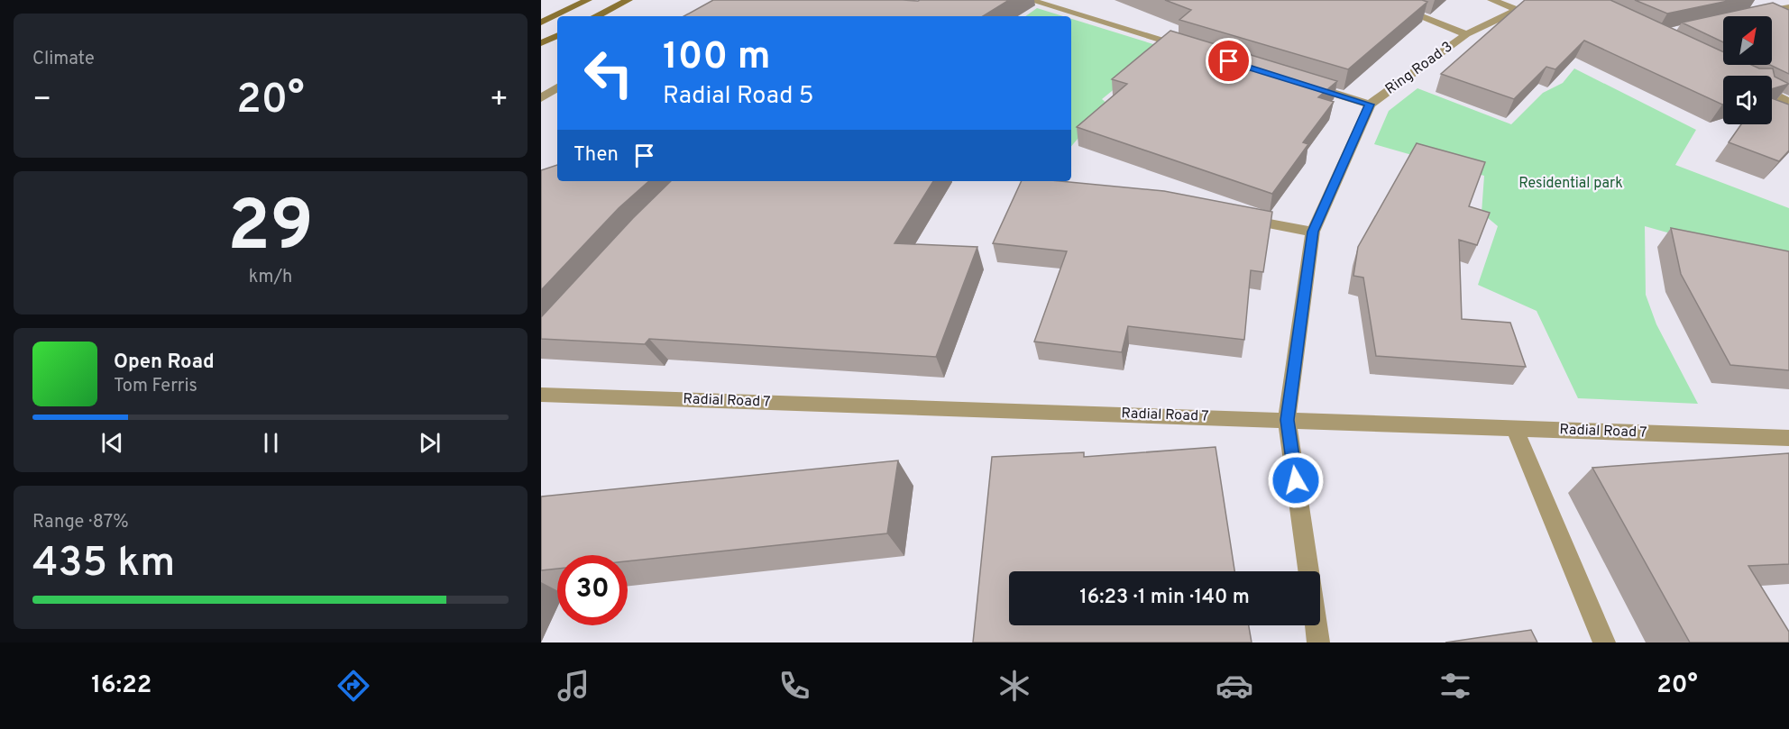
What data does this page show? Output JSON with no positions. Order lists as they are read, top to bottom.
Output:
{
  "streets": {
    "street": ["Ring Road 3", "Radial Road 7"]
  },
  "crossings": [
    ["Ring Road 3", "Radial Road 7"]
  ],
  "parks": ["Residential park"],
  "north": "top right",
  "page": {
    "tile": [
      "Climate",
      ["29", "km/h"],
      ["Range · 87%", "435 km"]
    ],
    "turn": ["100 m", "Radial Road 5"],
    "heat": ["−", "20°", "+"],
    "then": "Then",
    "song": ["Open Road", "Tom Ferris"],
    "limit": "30",
    "trip": "16:23 · 1 min · 140 m",
    "tabs": ["16:22", "20°"]
  }
}
